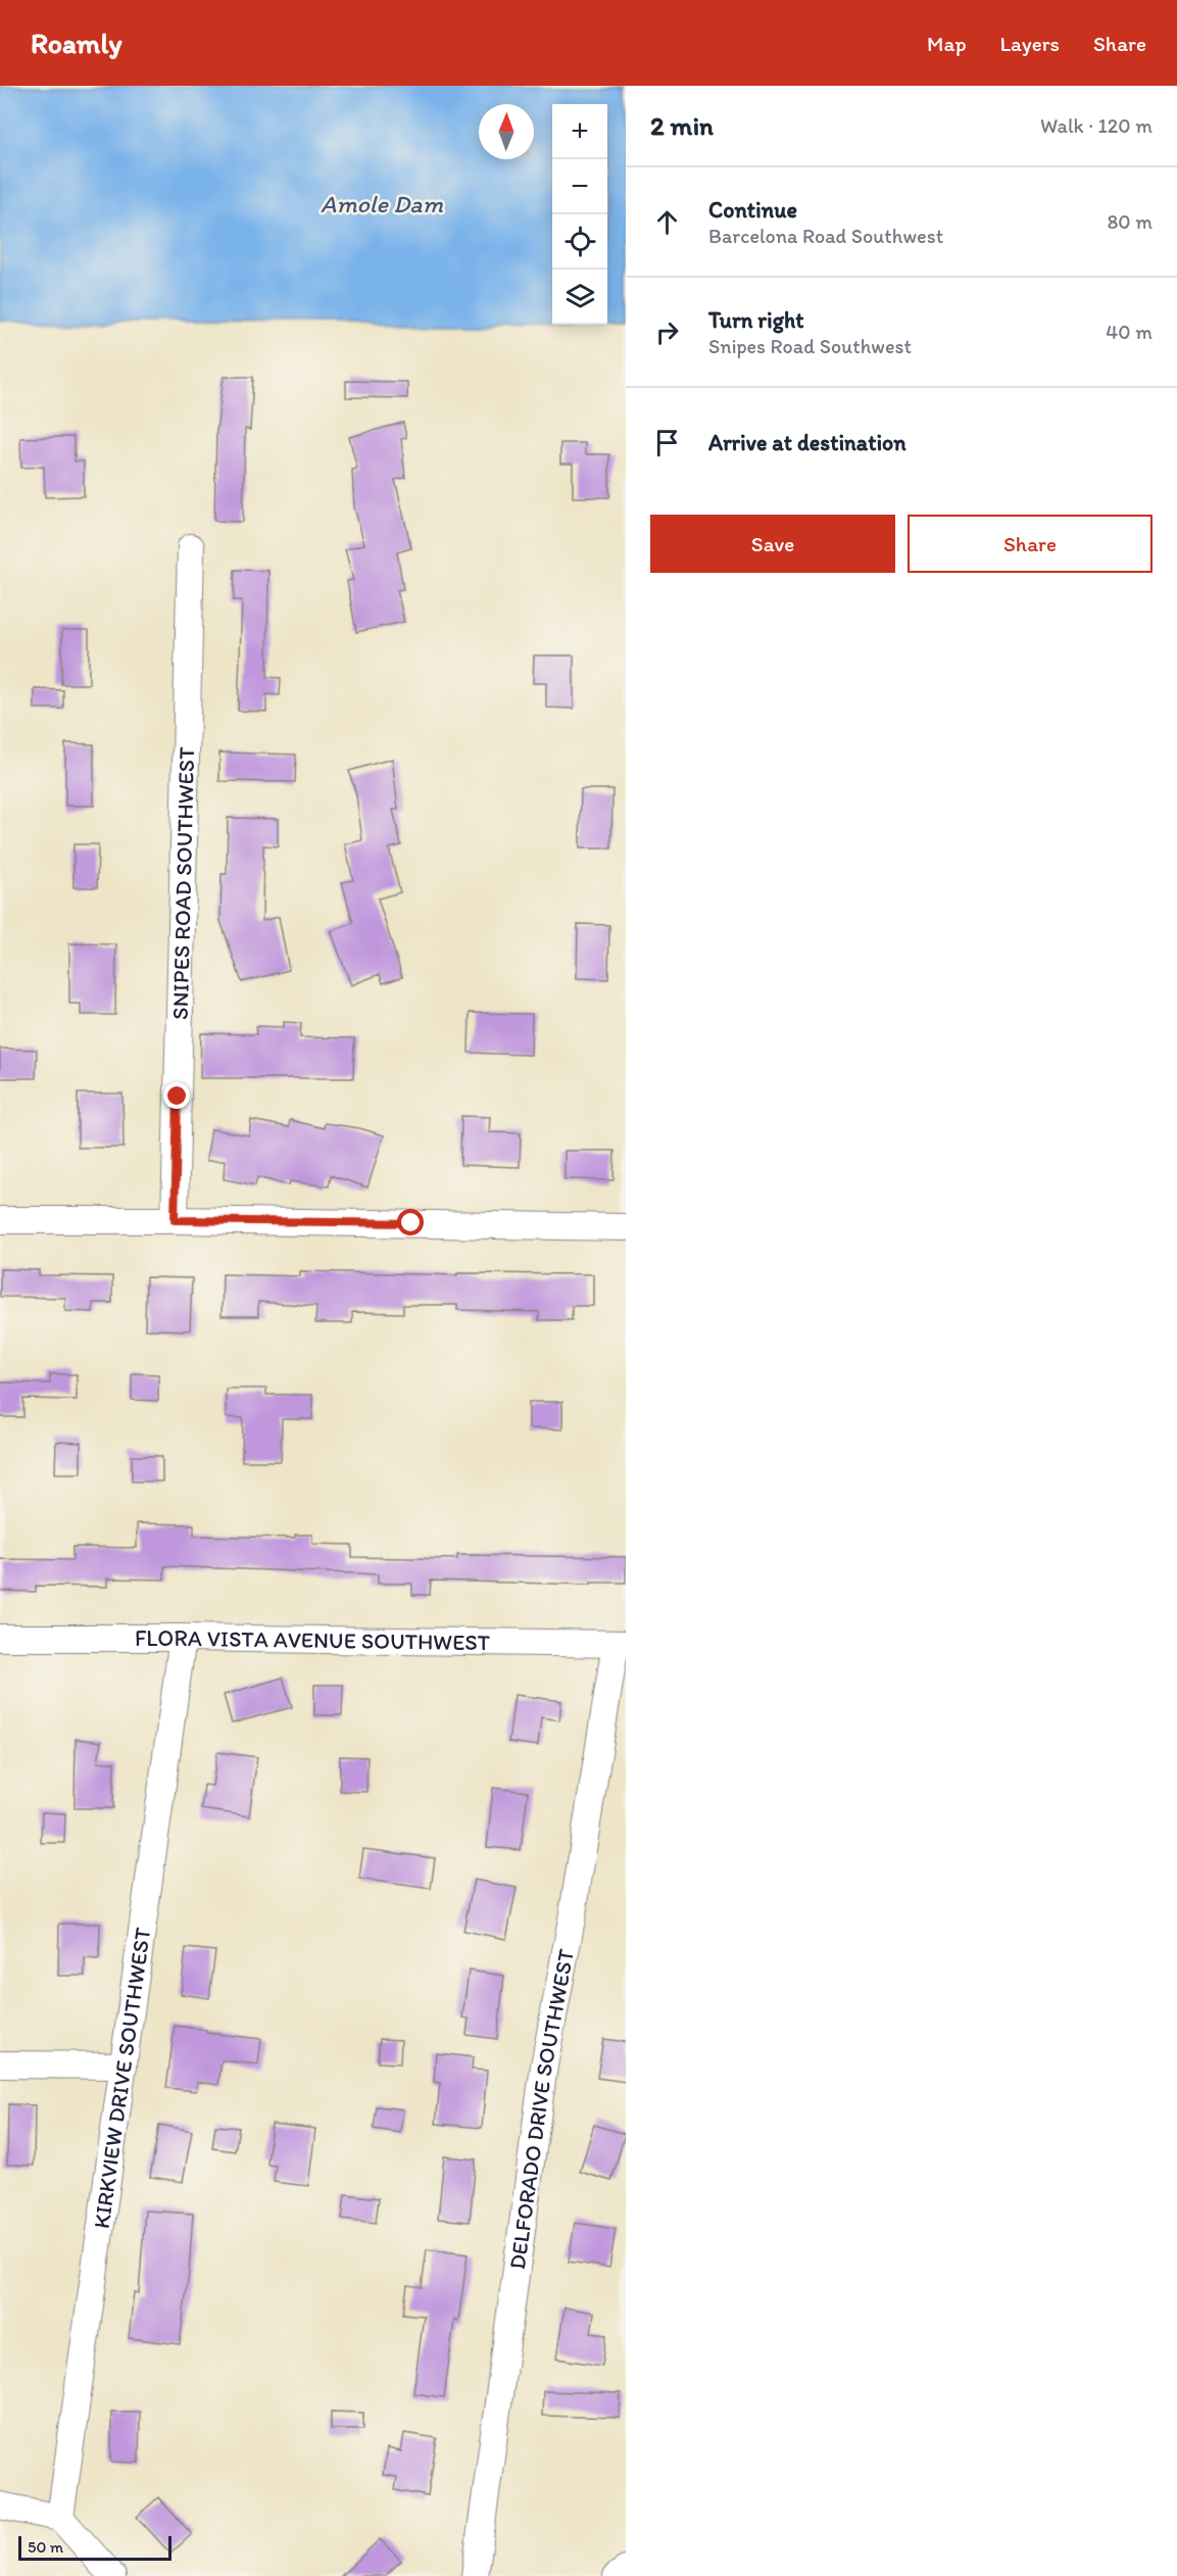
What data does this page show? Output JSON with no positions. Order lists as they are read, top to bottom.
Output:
{
  "streets": {
    "street": [
      "SNIPES ROAD SOUTHWEST",
      "FLORA VISTA AVENUE SOUTHWEST",
      "KIRKVIEW DRIVE SOUTHWEST",
      "DELFORADO DRIVE SOUTHWEST"
    ]
  },
  "crossings": [
    ["FLORA VISTA AVENUE SOUTHWEST", "KIRKVIEW DRIVE SOUTHWEST"],
    ["FLORA VISTA AVENUE SOUTHWEST", "DELFORADO DRIVE SOUTHWEST"]
  ],
  "water": ["Amole Dam"],
  "scale_bar": "50 m",
  "north": "top",
  "page": {
    "header": "Roamly",
    "nav": ["Map", "Layers", "Share"],
    "heading": ["2 min", "Walk · 120 m"],
    "map_buttons": ["+", "−"],
    "list": [
      ["Continue", "Barcelona Road Southwest", "80 m"],
      ["Turn right", "Snipes Road Southwest", "40 m"],
      "Arrive at destination"
    ],
    "buttons": ["Save", "Share"],
    "scale": "50 m"
  }
}
